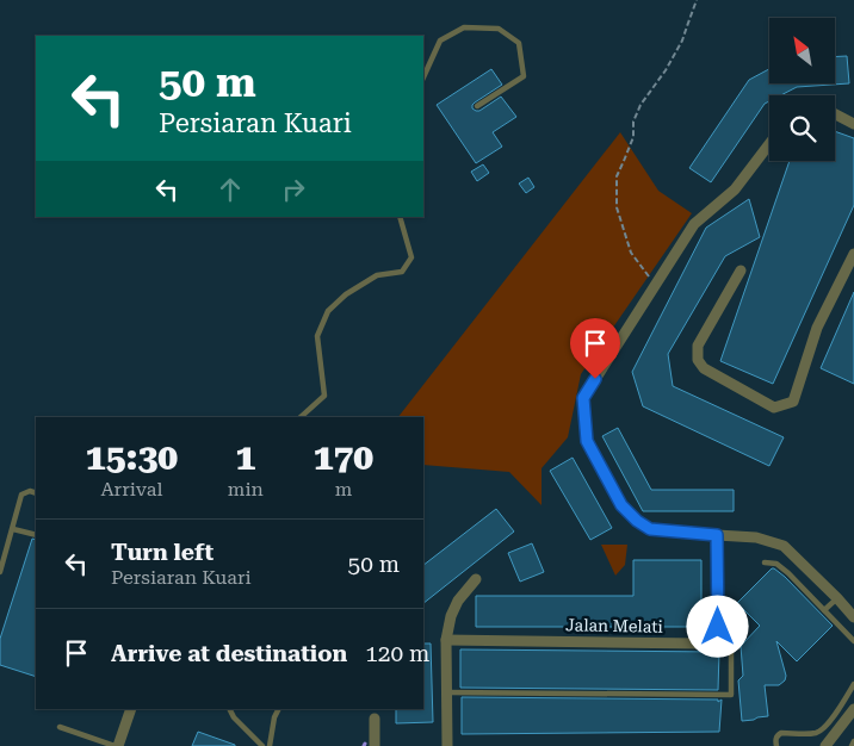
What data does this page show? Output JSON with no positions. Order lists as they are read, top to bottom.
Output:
{
  "streets": {
    "street": ["Jalan Melati"]
  },
  "north": "top left",
  "page": {
    "turn": ["50 m", "Persiaran Kuari"],
    "eta": [
      "15:30",
      "Arrival",
      "1",
      "min",
      "170",
      "m"
    ],
    "list": [
      {
        "name": "Turn left",
        "note": "Persiaran Kuari",
        "value": "50 m"
      },
      {
        "name": "Arrive at destination",
        "value": "120 m"
      }
    ]
  }
}
